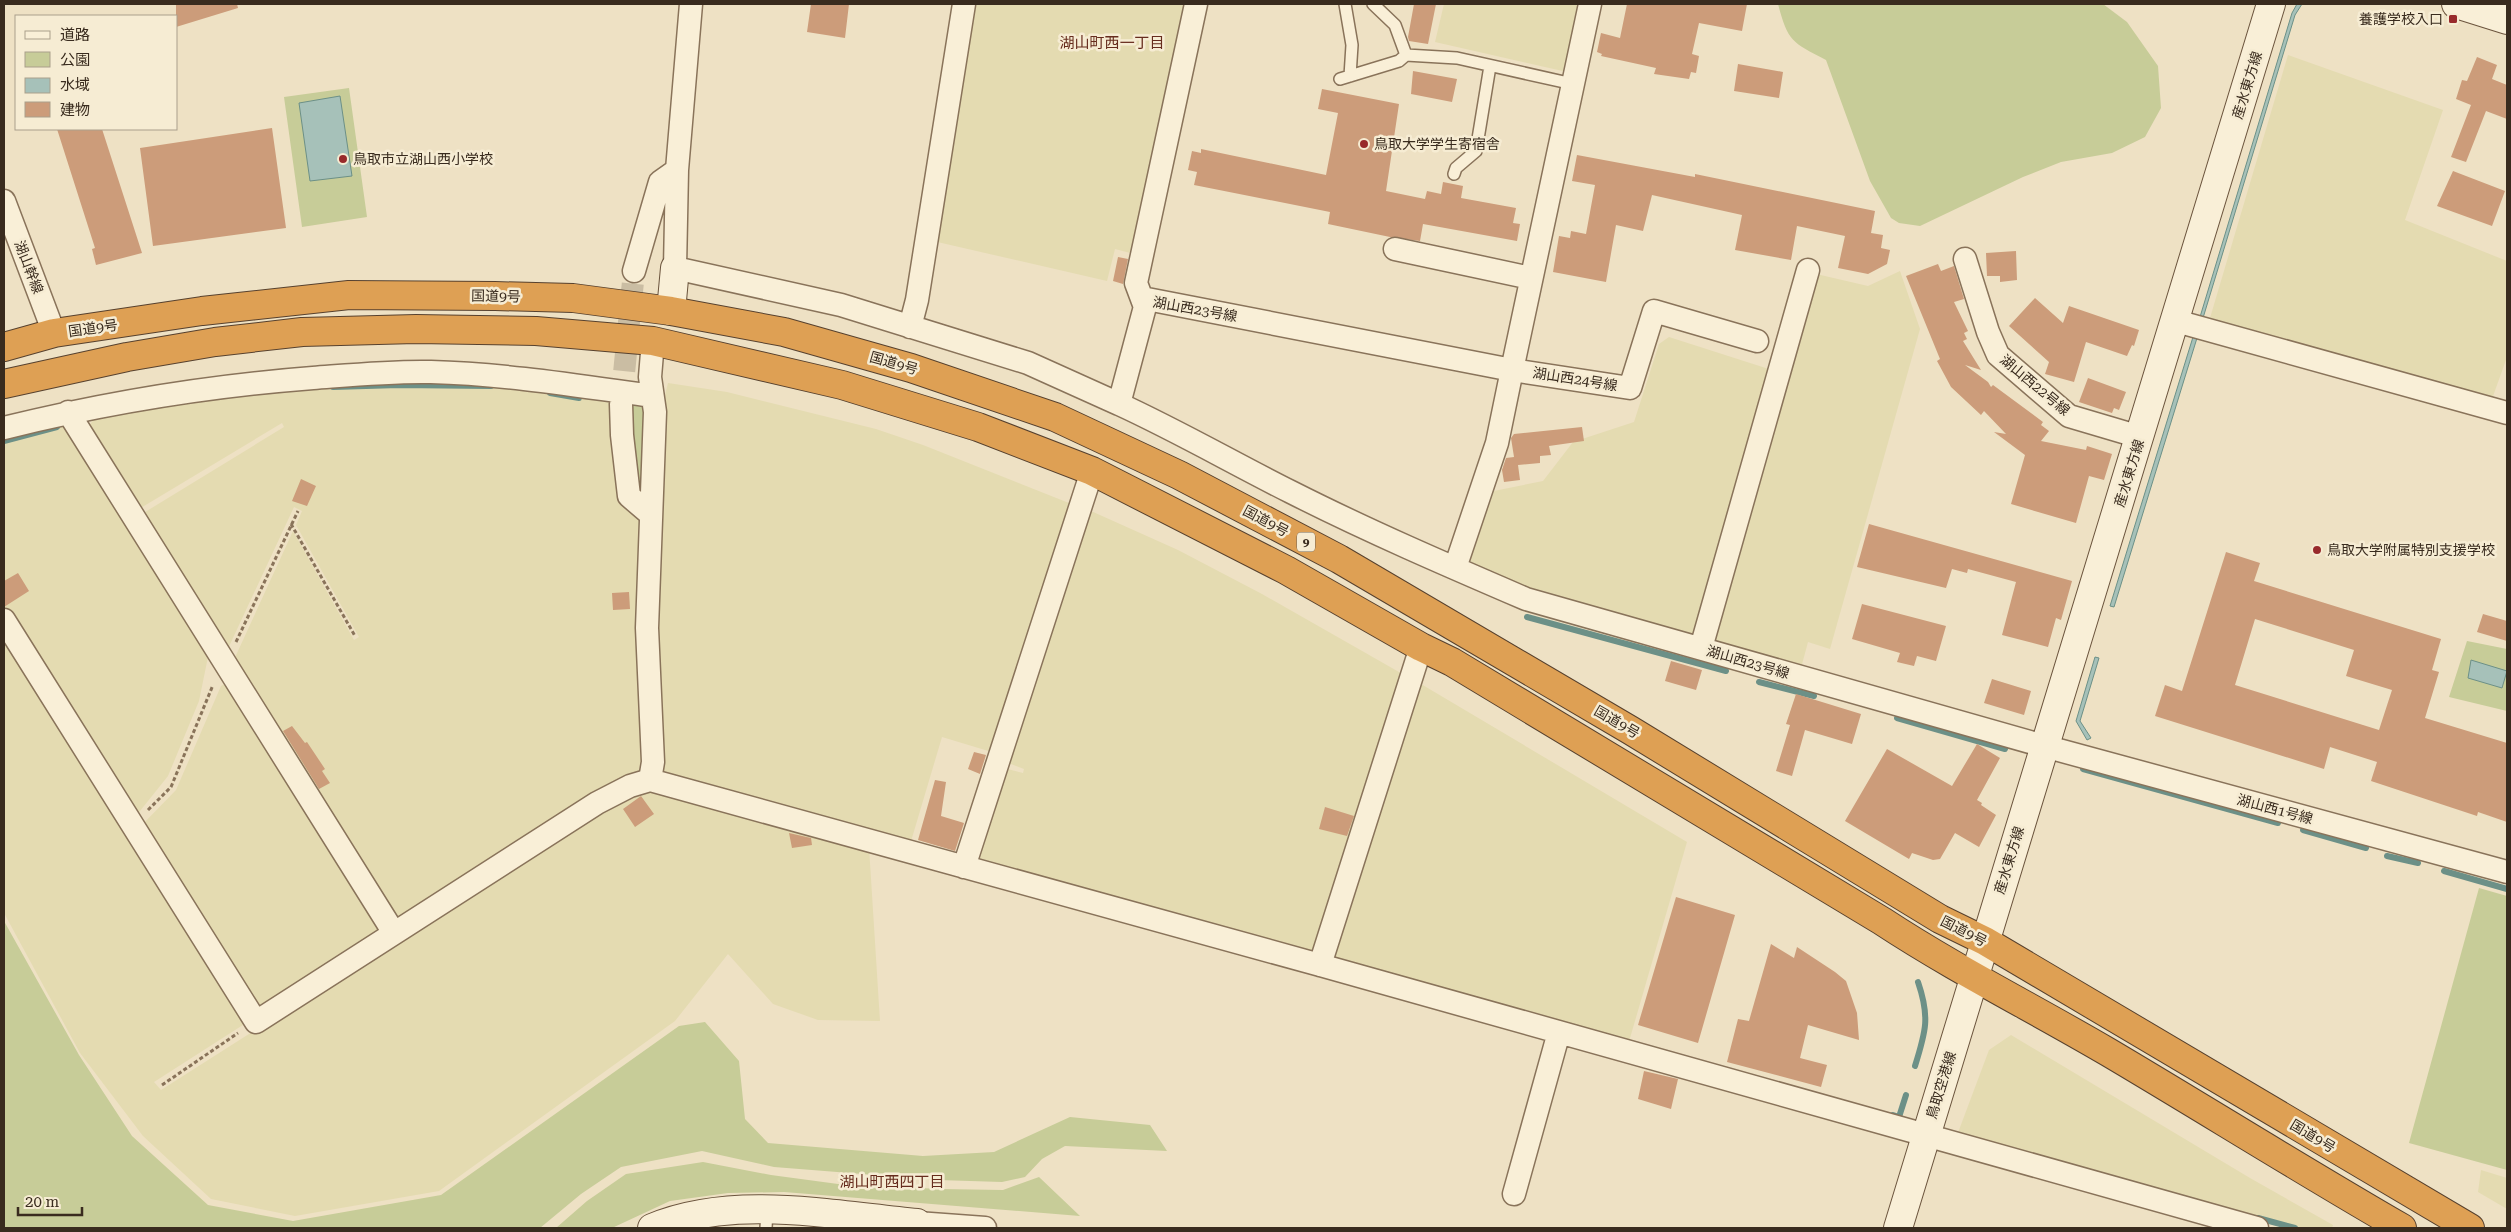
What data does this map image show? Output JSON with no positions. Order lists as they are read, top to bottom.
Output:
{
  "streets": {
    "highway": ["国道9号", "9"],
    "street": [
      "産水東方線",
      "湖山幹線",
      "湖山西23号線",
      "湖山西24号線",
      "湖山西22号線",
      "湖山西1号線",
      "鳥取空港線"
    ]
  },
  "crossings": [
    ["産水東方線", "国道9号"],
    ["産水東方線", "湖山西23号線"],
    ["産水東方線", "湖山西22号線"],
    ["産水東方線", "湖山西1号線"],
    ["産水東方線", "鳥取空港線"],
    ["湖山幹線", "国道9号"],
    ["国道9号", "鳥取空港線"],
    ["湖山西23号線", "湖山西24号線"],
    ["湖山西23号線", "湖山西1号線"]
  ],
  "districts": ["湖山町西一丁目", "湖山町西四丁目"],
  "places": {
    "transit": ["養護学校入口"],
    "other": ["鳥取大学学生寄宿舎", "鳥取市立湖山西小学校", "鳥取大学附属特別支援学校"]
  },
  "legend": [
    "道路",
    "公園",
    "水域",
    "建物"
  ],
  "scale_bar": "20 m"
}
